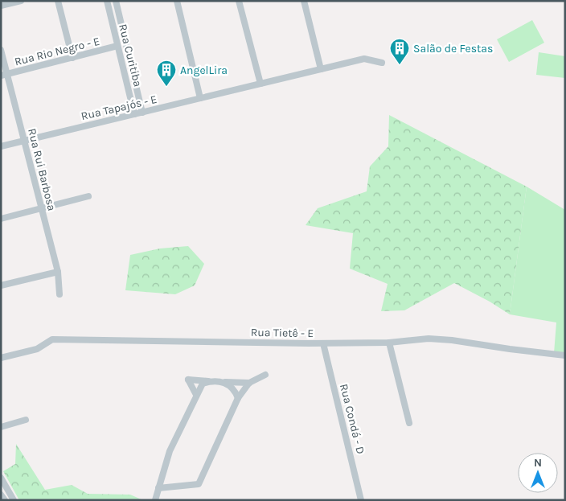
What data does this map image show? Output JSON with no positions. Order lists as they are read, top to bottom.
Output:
{
  "streets": {
    "street": [
      "Rua Rio Negro - E",
      "Rua Curitiba",
      "Rua Tapajós - E",
      "Rua Rui Barbosa",
      "Rua Tietê - E",
      "Rua Condá - D"
    ]
  },
  "crossings": [
    ["Rua Rio Negro - E", "Rua Curitiba"],
    ["Rua Rio Negro - E", "Rua Rui Barbosa"],
    ["Rua Curitiba", "Rua Tapajós - E"],
    ["Rua Tapajós - E", "Rua Rui Barbosa"],
    ["Rua Tietê - E", "Rua Condá - D"]
  ],
  "places": {
    "building": ["Salão de Festas", "AngelLira"]
  },
  "north": "top"
}
